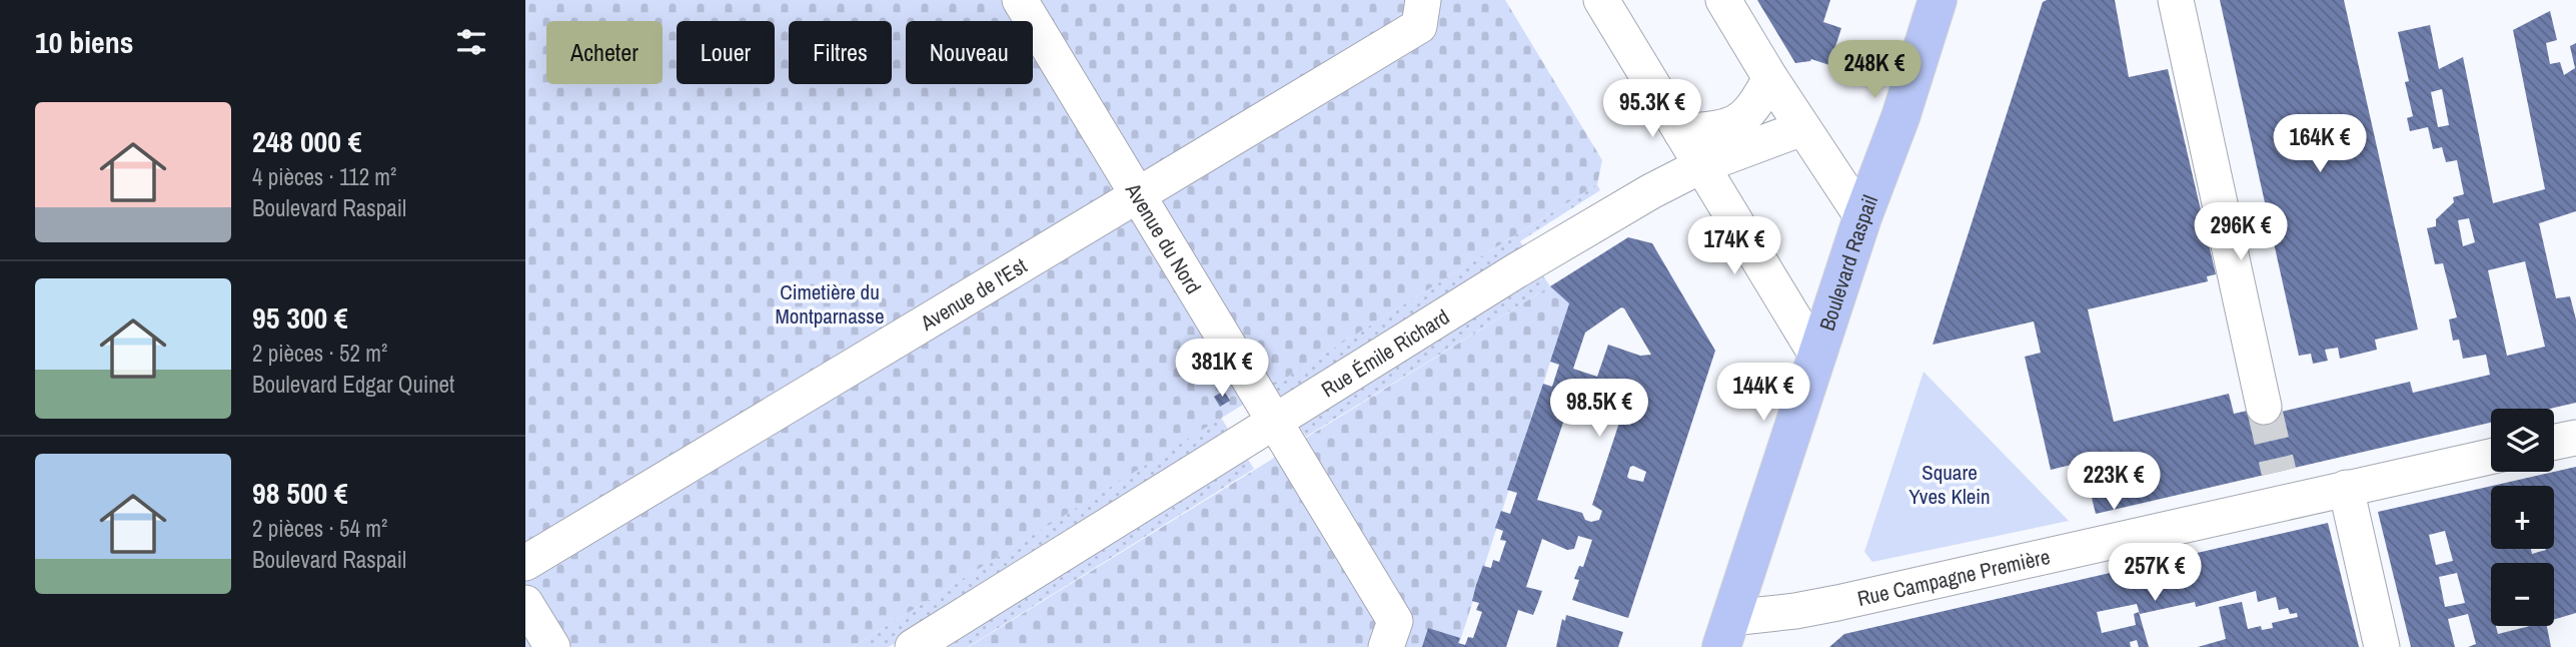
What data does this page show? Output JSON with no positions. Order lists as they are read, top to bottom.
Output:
{
  "streets": {
    "main road": ["Boulevard Raspail"],
    "street": [
      "Avenue du Nord",
      "Avenue de l'Est",
      "Rue Émile Richard",
      "Rue Campagne Première"
    ]
  },
  "crossings": [
    ["Avenue du Nord", "Avenue de l'Est"],
    ["Avenue du Nord", "Rue Émile Richard"],
    ["Boulevard Raspail", "Rue Campagne Première"]
  ],
  "parks": ["Cimetière du Montparnasse", "Square Yves Klein"],
  "page": {
    "heading": "10 biens",
    "chip": [
      "Acheter",
      "Louer",
      "Filtres",
      "Nouveau"
    ],
    "price": [
      "248K €",
      "95.3K €",
      "164K €",
      "296K €",
      "174K €",
      "381K €",
      "144K €",
      "98.5K €",
      "223K €",
      "257K €"
    ],
    "list": [
      {
        "name": "248 000 €",
        "note": "4 pièces · 112 m² · Boulevard Raspail"
      },
      {
        "name": "95 300 €",
        "note": "2 pièces · 52 m² · Boulevard Edgar Quinet"
      },
      {
        "name": "98 500 €",
        "note": "2 pièces · 54 m² · Boulevard Raspail"
      }
    ],
    "map_buttons": ["+", "−"]
  }
}
